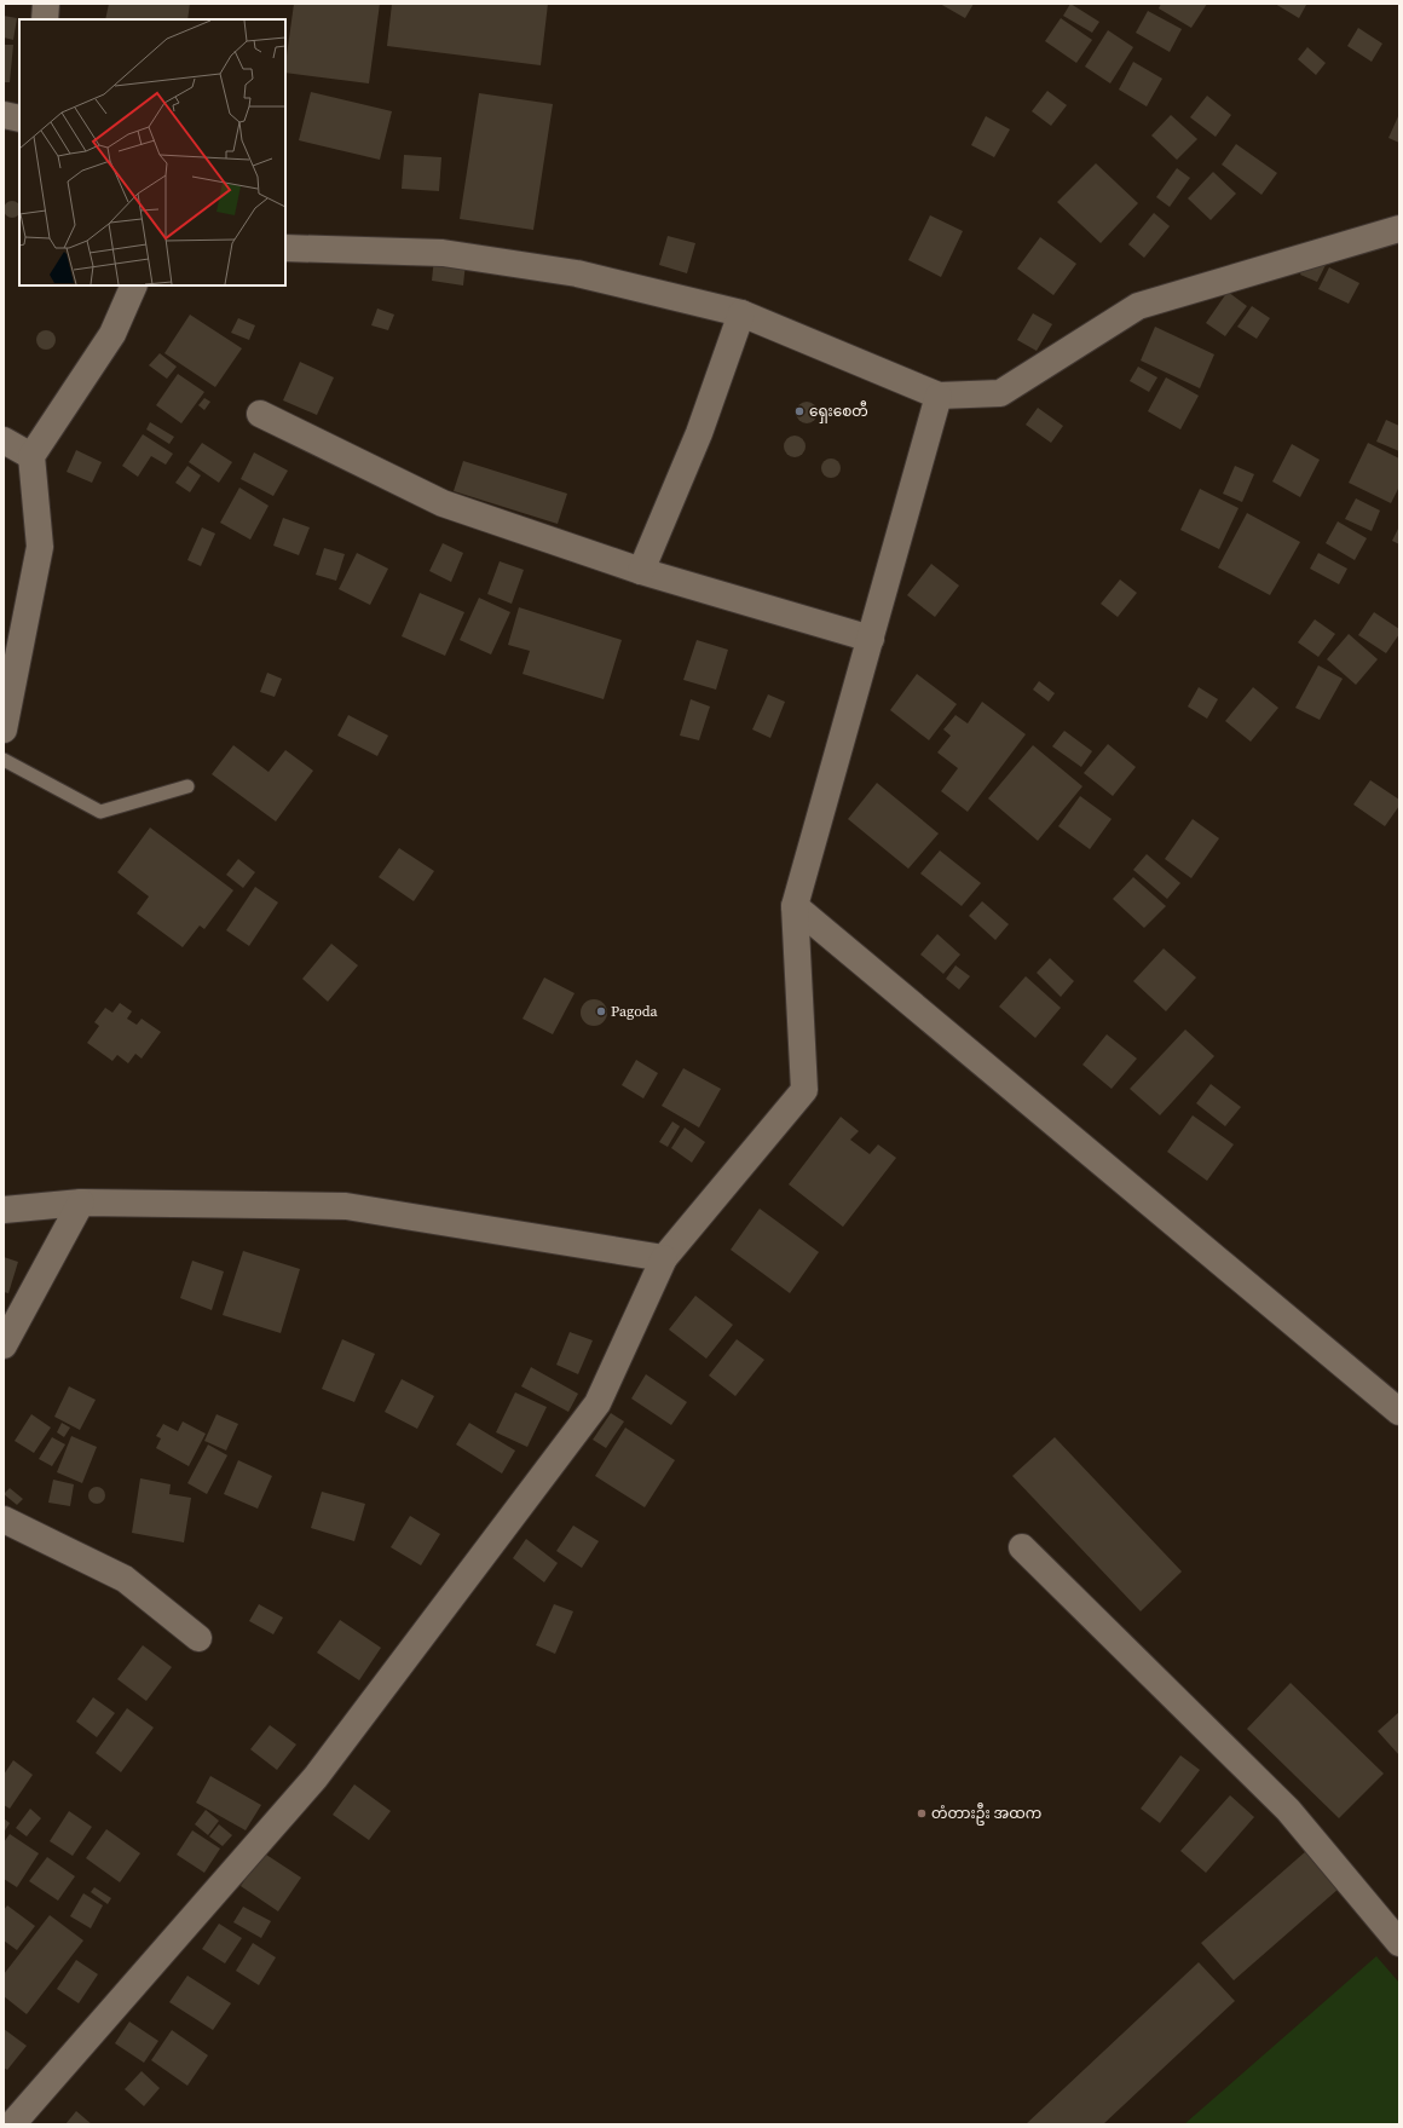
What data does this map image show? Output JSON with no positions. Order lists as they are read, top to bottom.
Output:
{
  "places": ["ရှေးစေတီ", "Pagoda", "တံတားဦး အထက"]
}
